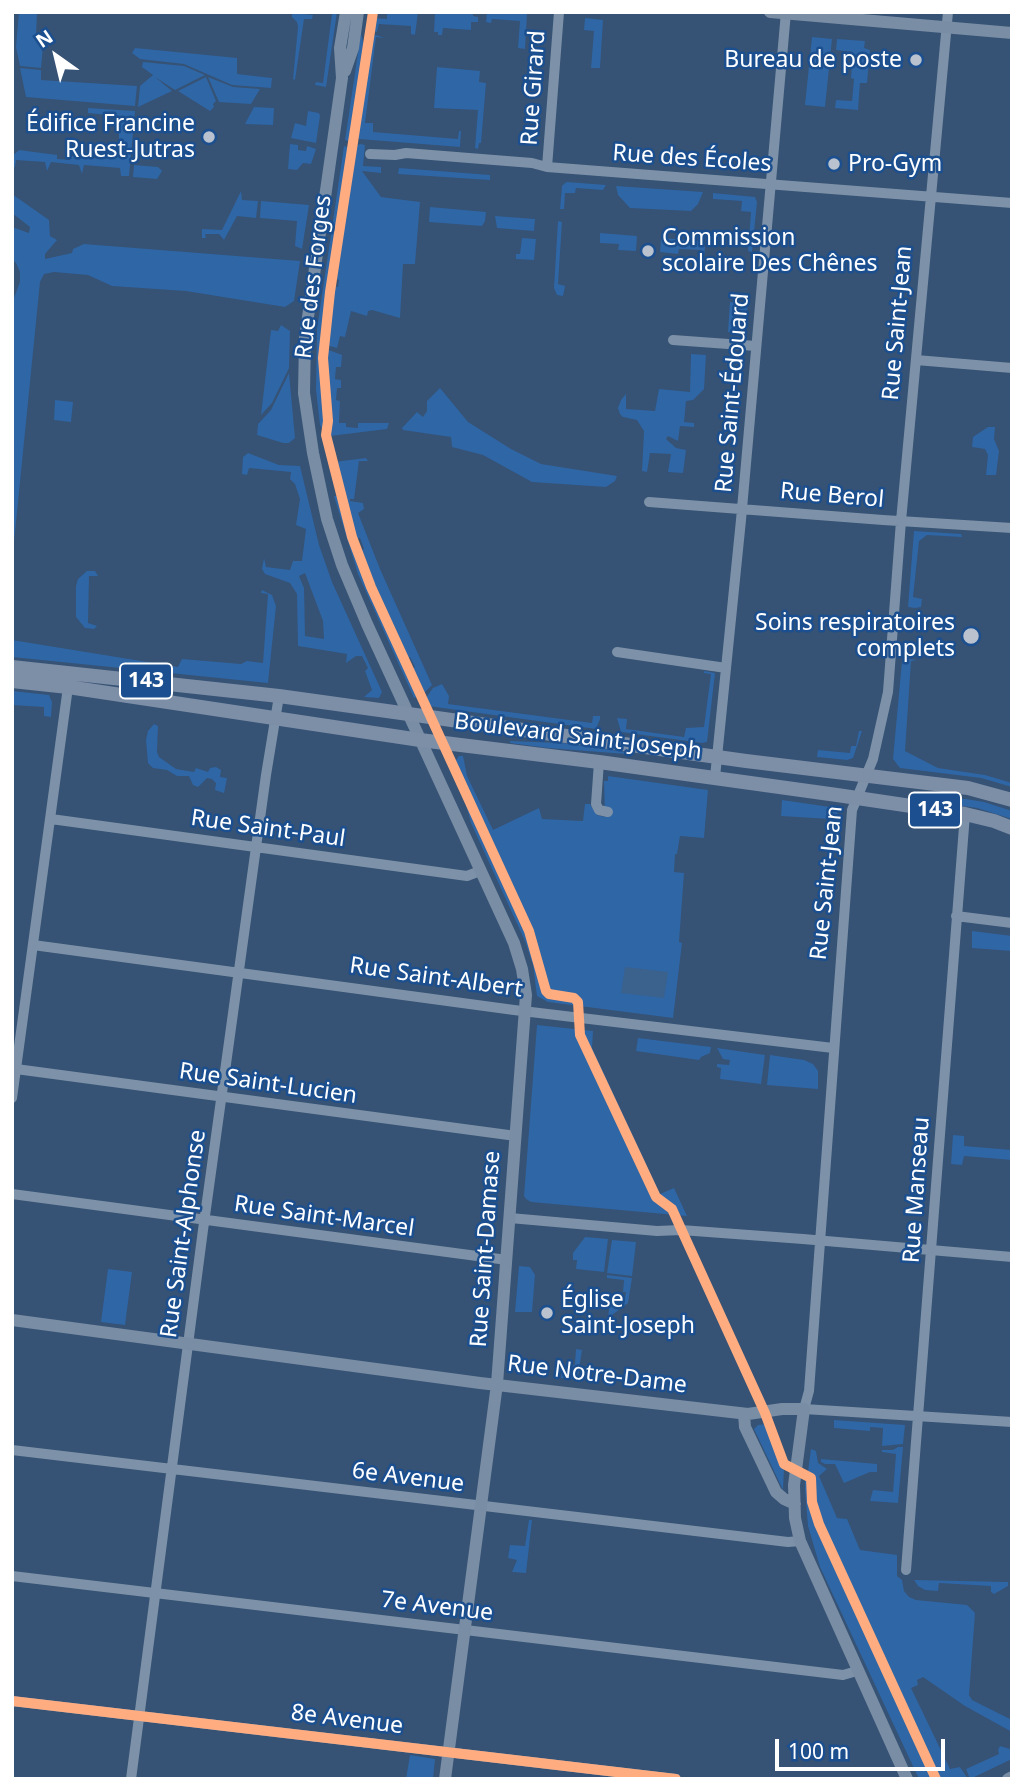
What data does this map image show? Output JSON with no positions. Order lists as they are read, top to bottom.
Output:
{
  "streets": {
    "main road": ["143", "Boulevard Saint-Joseph"],
    "street": [
      "Rue Girard",
      "Rue des Écoles",
      "Rue des Forges",
      "Rue Saint-Jean",
      "Rue Saint-Édouard",
      "Rue Berol",
      "Rue Saint-Paul",
      "Rue Saint-Albert",
      "Rue Saint-Lucien",
      "Rue Manseau",
      "Rue Saint-Marcel",
      "Rue Saint-Alphonse",
      "Rue Saint-Damase",
      "Rue Notre-Dame",
      "6e Avenue",
      "7e Avenue",
      "8e Avenue"
    ]
  },
  "crossings": [
    ["Rue Girard", "Rue des Écoles"],
    ["Rue des Écoles", "Rue Saint-Jean"],
    ["Rue des Écoles", "Rue Saint-Édouard"],
    ["Rue des Forges", "Boulevard Saint-Joseph"],
    ["Rue des Forges", "Rue Saint-Damase"],
    ["Rue Saint-Jean", "Rue Berol"],
    ["Rue Saint-Jean", "Boulevard Saint-Joseph"],
    ["Rue Saint-Jean", "Rue Saint-Albert"],
    ["Rue Saint-Jean", "Rue Notre-Dame"],
    ["Rue Saint-Jean", "6e Avenue"],
    ["Rue Saint-Jean", "7e Avenue"],
    ["Rue Saint-Édouard", "Rue Berol"],
    ["Rue Saint-Édouard", "Boulevard Saint-Joseph"],
    ["Boulevard Saint-Joseph", "Rue Manseau"],
    ["Boulevard Saint-Joseph", "Rue Saint-Alphonse"],
    ["Boulevard Saint-Joseph", "Rue Saint-Damase"],
    ["Rue Saint-Paul", "Rue Saint-Alphonse"],
    ["Rue Saint-Paul", "Rue Saint-Damase"],
    ["Rue Saint-Albert", "Rue Saint-Alphonse"],
    ["Rue Saint-Albert", "Rue Saint-Damase"],
    ["Rue Saint-Lucien", "Rue Saint-Alphonse"],
    ["Rue Saint-Lucien", "Rue Saint-Damase"],
    ["Rue Manseau", "Rue Notre-Dame"],
    ["Rue Saint-Marcel", "Rue Saint-Alphonse"],
    ["Rue Saint-Marcel", "Rue Saint-Damase"],
    ["Rue Saint-Alphonse", "Rue Notre-Dame"],
    ["Rue Saint-Alphonse", "6e Avenue"],
    ["Rue Saint-Alphonse", "7e Avenue"],
    ["Rue Saint-Alphonse", "8e Avenue"],
    ["Rue Saint-Damase", "Rue Notre-Dame"],
    ["Rue Saint-Damase", "6e Avenue"],
    ["Rue Saint-Damase", "7e Avenue"],
    ["Rue Saint-Damase", "8e Avenue"]
  ],
  "places": [
    "Bureau de poste",
    "Édifice Francine Ruest-Jutras",
    "Pro-Gym",
    "Commission scolaire Des Chênes",
    "Soins respiratoires complets",
    "Église Saint-Joseph"
  ],
  "scale_bar": "100 m",
  "north": "top left"
}
